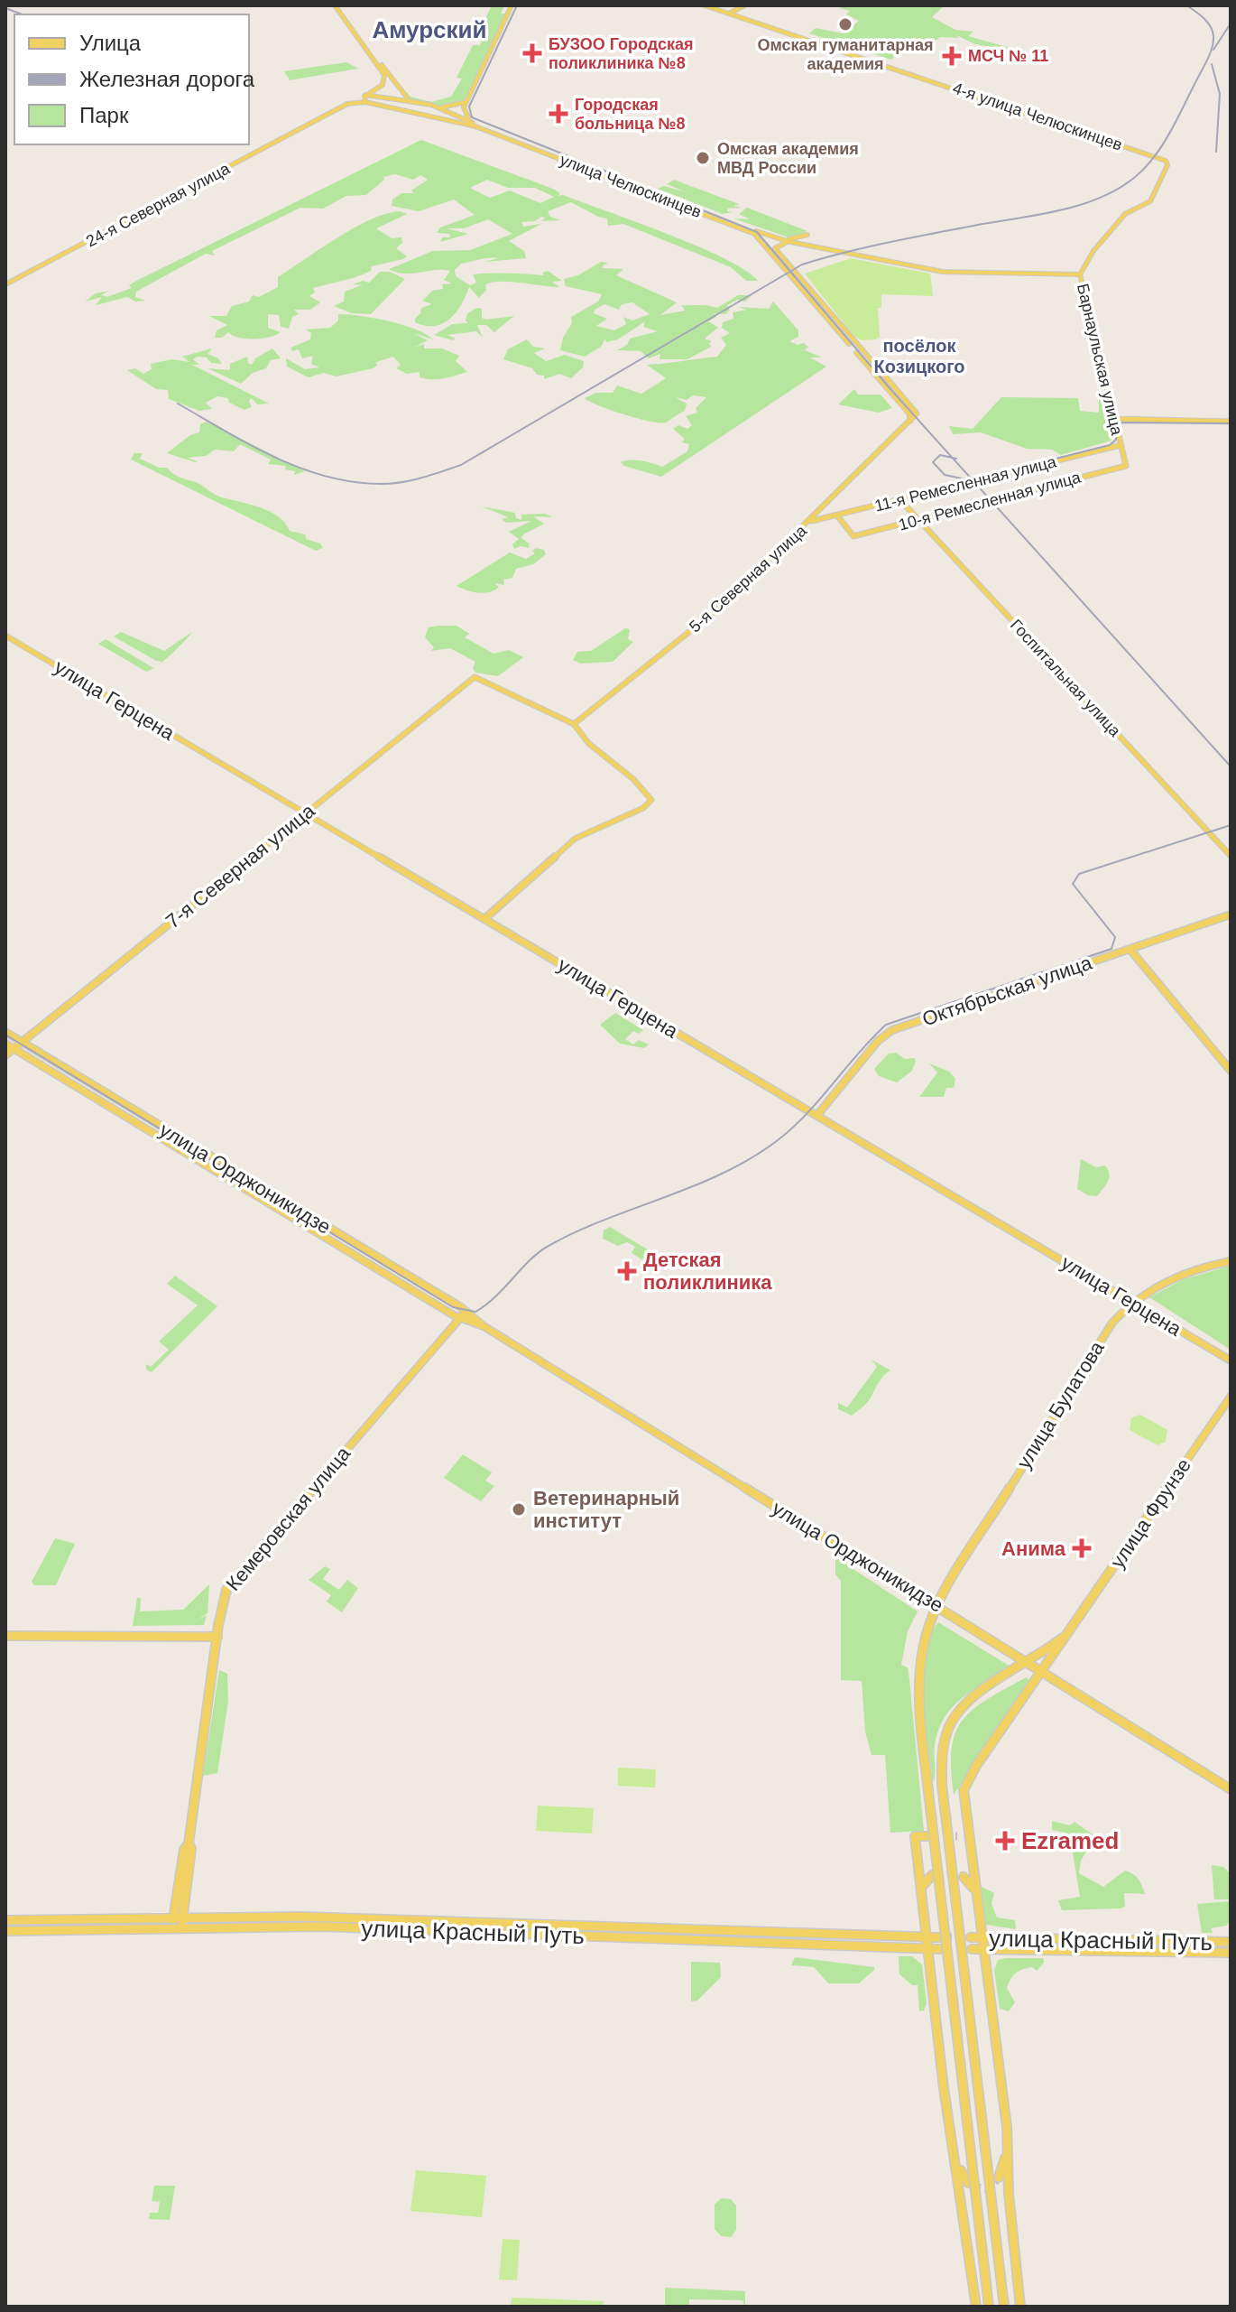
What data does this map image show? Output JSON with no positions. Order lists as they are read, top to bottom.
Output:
{
  "streets": {
    "main road": [
      "4-я улица Челюскинцев",
      "улица Челюскинцев",
      "24-я Северная улица",
      "Барнаульская улица",
      "11-я Ремесленная улица",
      "10-я Ремесленная улица",
      "5-я Северная улица",
      "Госпитальная улица",
      "улица Герцена",
      "7-я Северная улица",
      "Октябрьская улица",
      "улица Орджоникидзе",
      "улица Булатова",
      "улица Фрунзе",
      "Кемеровская улица",
      "улица Красный Путь"
    ]
  },
  "crossings": [
    ["4-я улица Челюскинцев", "Барнаульская улица"],
    ["улица Челюскинцев", "5-я Северная улица"],
    ["Барнаульская улица", "11-я Ремесленная улица"],
    ["Барнаульская улица", "10-я Ремесленная улица"],
    ["11-я Ремесленная улица", "10-я Ремесленная улица"],
    ["11-я Ремесленная улица", "5-я Северная улица"],
    ["11-я Ремесленная улица", "Госпитальная улица"],
    ["10-я Ремесленная улица", "Госпитальная улица"],
    ["5-я Северная улица", "7-я Северная улица"],
    ["улица Герцена", "7-я Северная улица"],
    ["улица Герцена", "Октябрьская улица"],
    ["улица Герцена", "улица Булатова"],
    ["7-я Северная улица", "улица Орджоникидзе"],
    ["улица Орджоникидзе", "улица Булатова"],
    ["улица Орджоникидзе", "улица Фрунзе"],
    ["улица Орджоникидзе", "Кемеровская улица"],
    ["улица Фрунзе", "улица Красный Путь"],
    ["Кемеровская улица", "улица Красный Путь"]
  ],
  "districts": ["Амурский", "посёлок Козицкого"],
  "places": {
    "other": ["Омская гуманитарная академия", "Омская академия МВД России", "Ветеринарный институт"],
    "health": [
      "БУЗОО Городская поликлиника №8",
      "МСЧ № 11",
      "Городская больница №8",
      "Детская поликлиника",
      "Анима",
      "Ezramed"
    ]
  },
  "legend": ["Улица", "Железная дорога", "Парк"]
}
